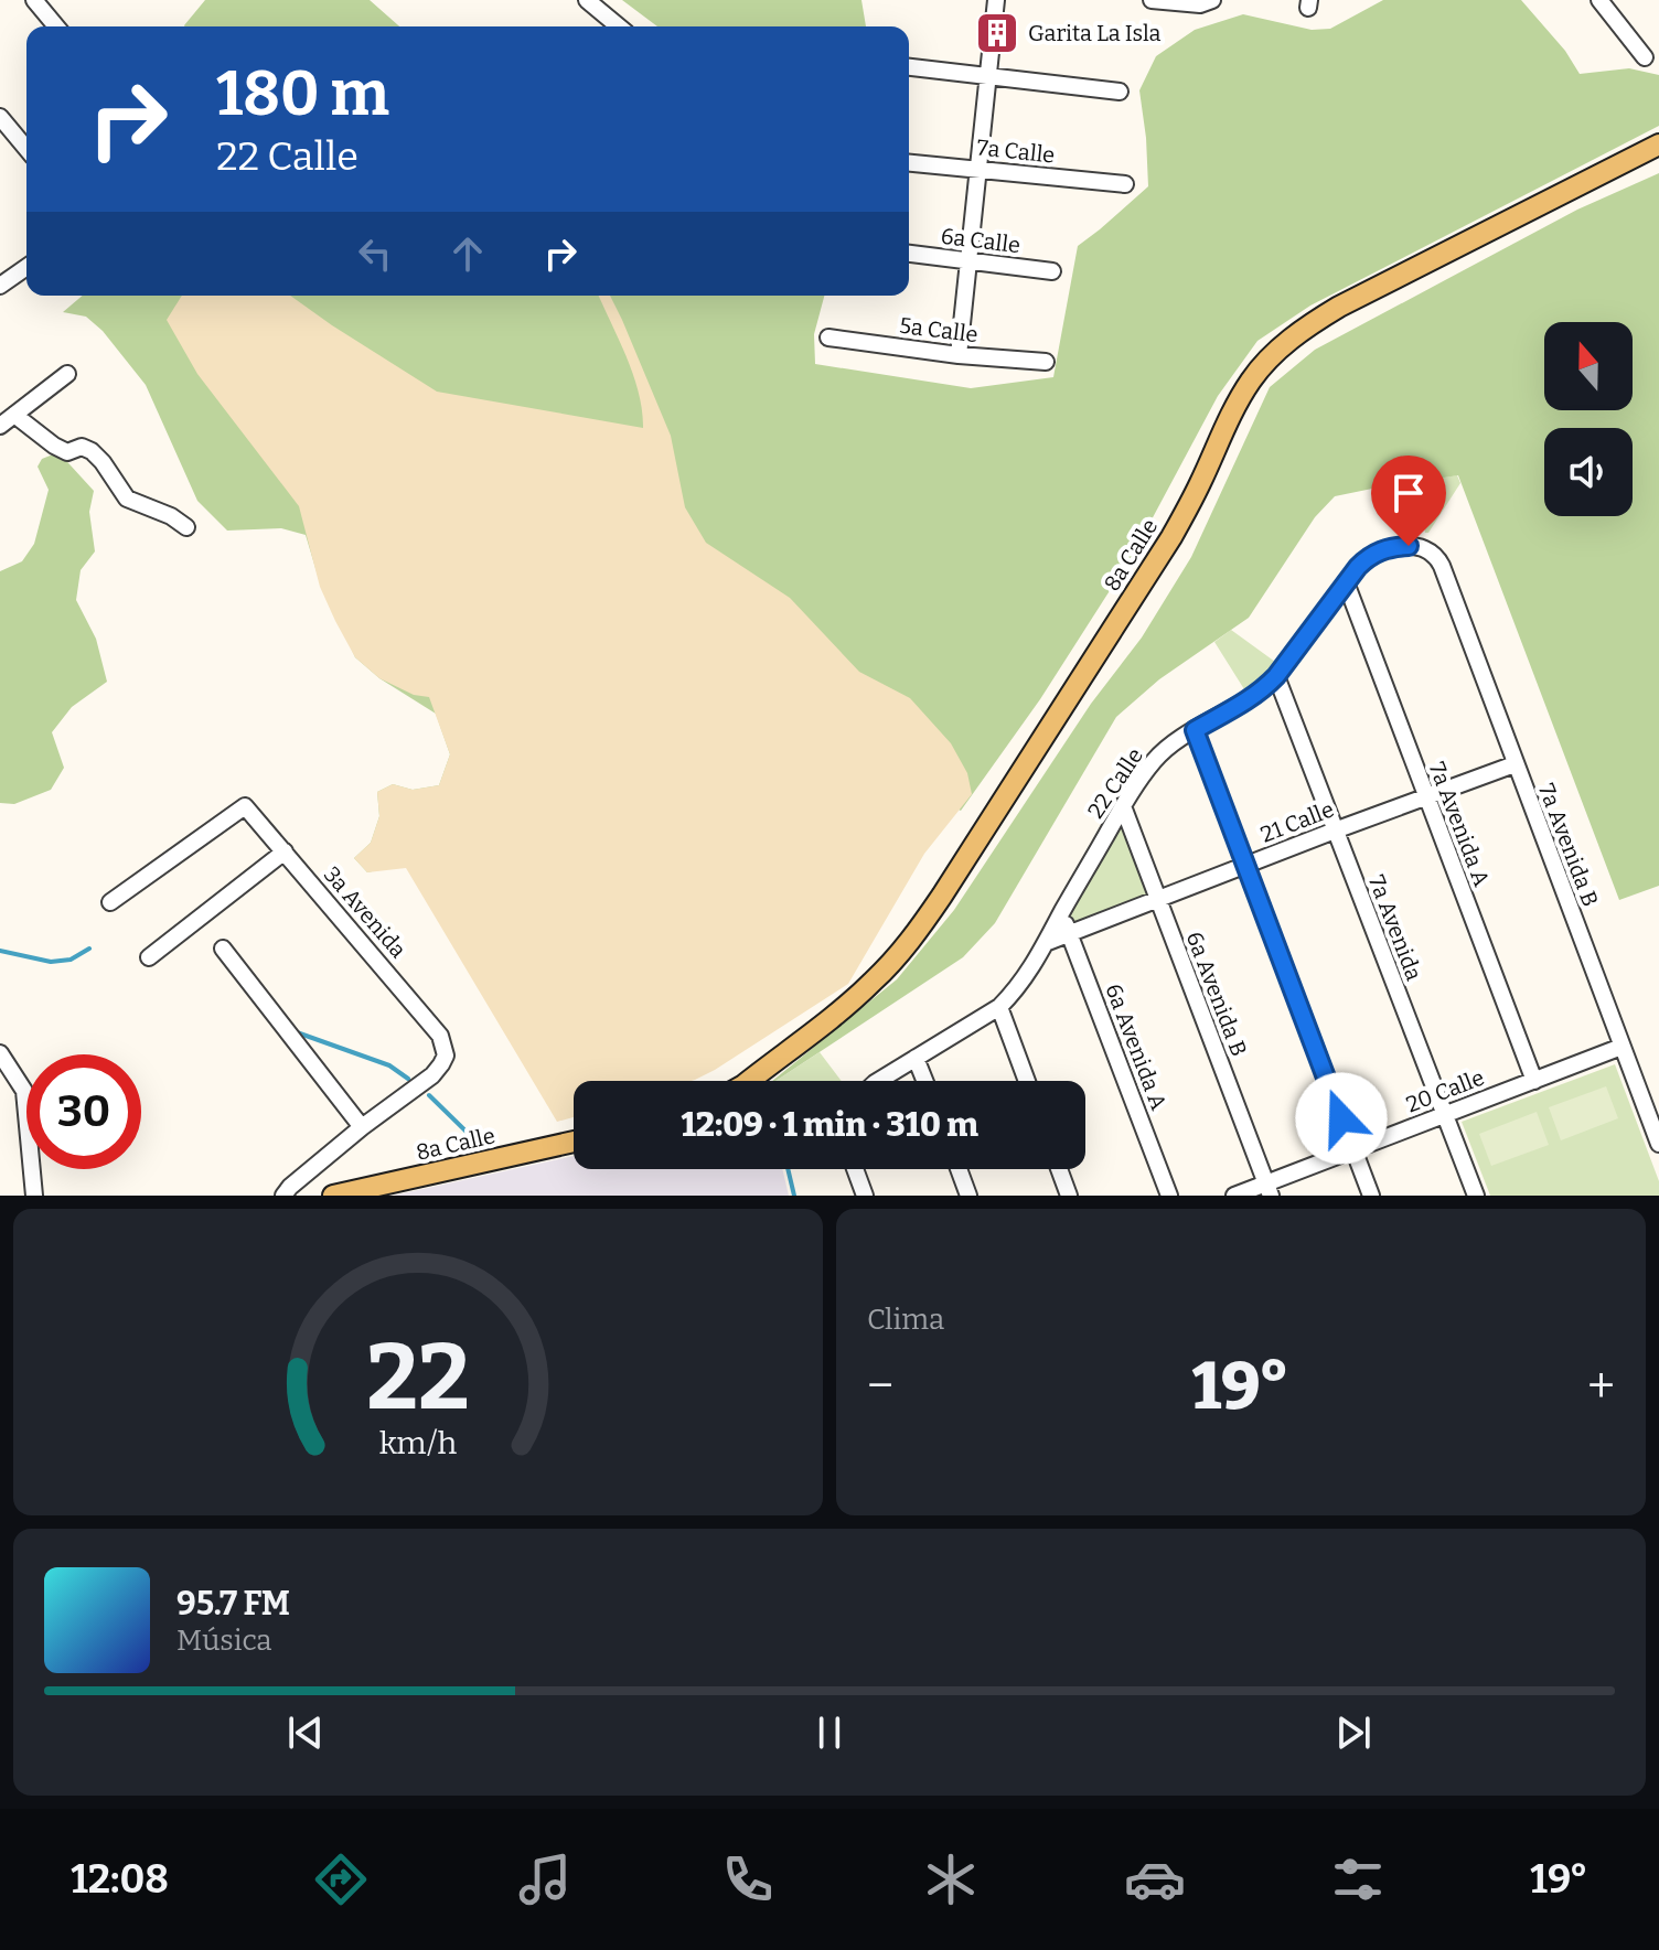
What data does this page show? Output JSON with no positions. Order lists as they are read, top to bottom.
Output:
{
  "streets": {
    "main road": ["8a Calle"],
    "street": [
      "7a Calle",
      "6a Calle",
      "5a Calle",
      "22 Calle",
      "21 Calle",
      "7a Avenida A",
      "7a Avenida B",
      "3a Avenida",
      "7a Avenida",
      "6a Avenida B",
      "6a Avenida A",
      "20 Calle"
    ]
  },
  "crossings": [
    ["22 Calle", "21 Calle"],
    ["22 Calle", "7a Avenida A"],
    ["22 Calle", "7a Avenida B"],
    ["22 Calle", "7a Avenida"],
    ["22 Calle", "6a Avenida B"],
    ["22 Calle", "6a Avenida A"],
    ["21 Calle", "7a Avenida A"],
    ["21 Calle", "7a Avenida B"],
    ["21 Calle", "7a Avenida"],
    ["21 Calle", "6a Avenida B"],
    ["21 Calle", "6a Avenida A"],
    ["7a Avenida A", "20 Calle"],
    ["7a Avenida B", "20 Calle"],
    ["7a Avenida", "20 Calle"],
    ["6a Avenida B", "20 Calle"]
  ],
  "places": {
    "building": ["Garita La Isla"]
  },
  "north": "top",
  "page": {
    "turn": ["180 m", "22 Calle"],
    "limit": "30",
    "trip": "12:09 · 1 min · 310 m",
    "tile": "Clima",
    "heat": ["−", "19°", "+"],
    "song": ["95.7 FM", "Música"],
    "tabs": ["12:08", "19°"],
    "gauge": ["22", "km/h"]
  }
}
